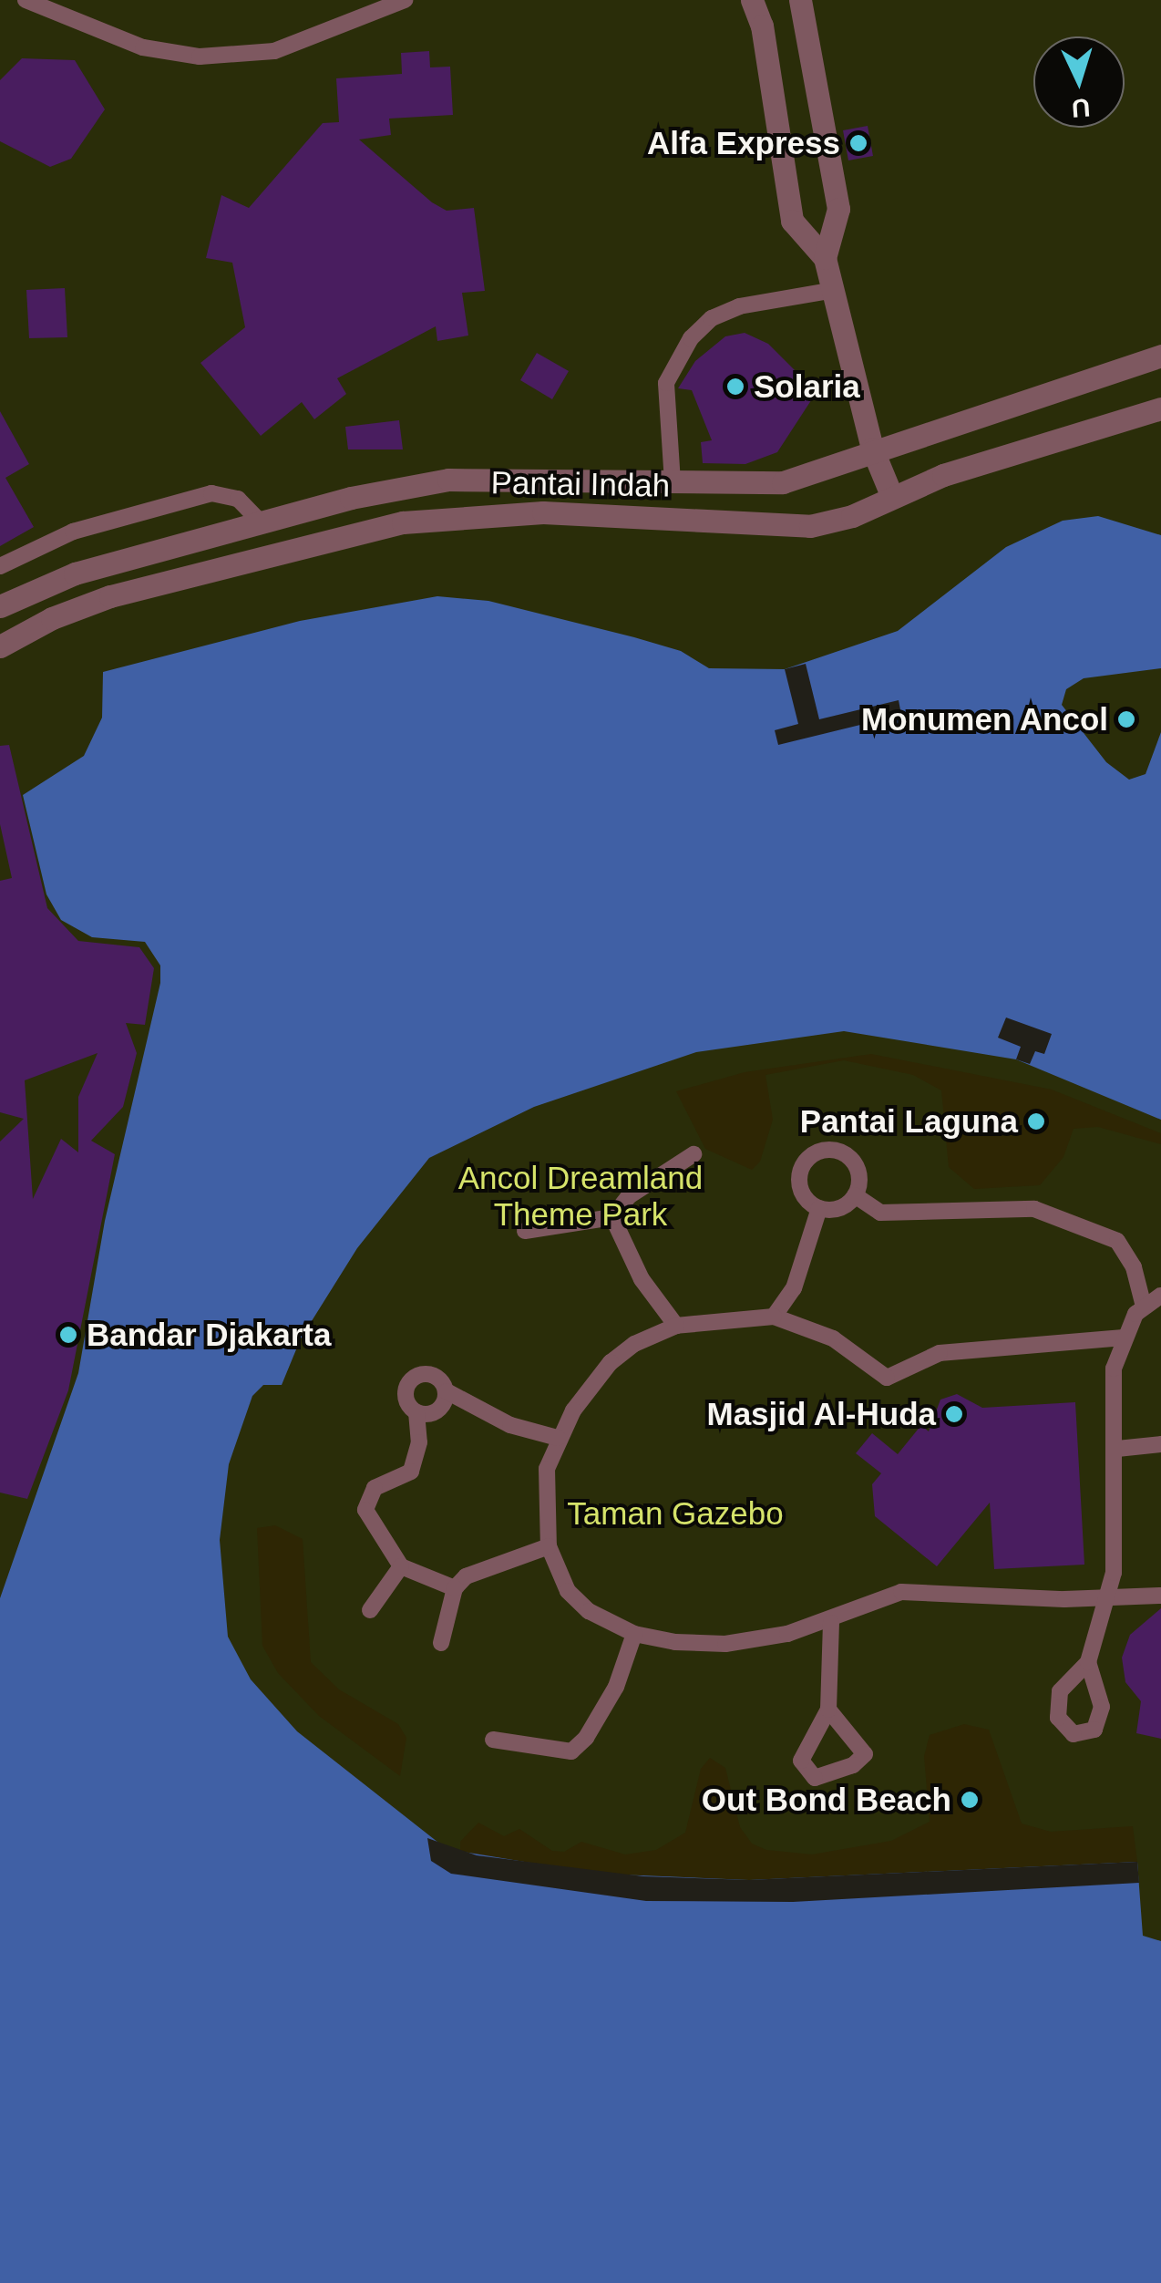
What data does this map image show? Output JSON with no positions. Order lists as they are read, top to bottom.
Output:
{
  "streets": {
    "street": ["Pantai Indah"]
  },
  "parks": ["Ancol Dreamland Theme Park", "Taman Gazebo"],
  "places": [
    "Alfa Express",
    "Solaria",
    "Monumen Ancol",
    "Pantai Laguna",
    "Bandar Djakarta",
    "Masjid Al-Huda",
    "Out Bond Beach"
  ],
  "north": "bottom"
}
